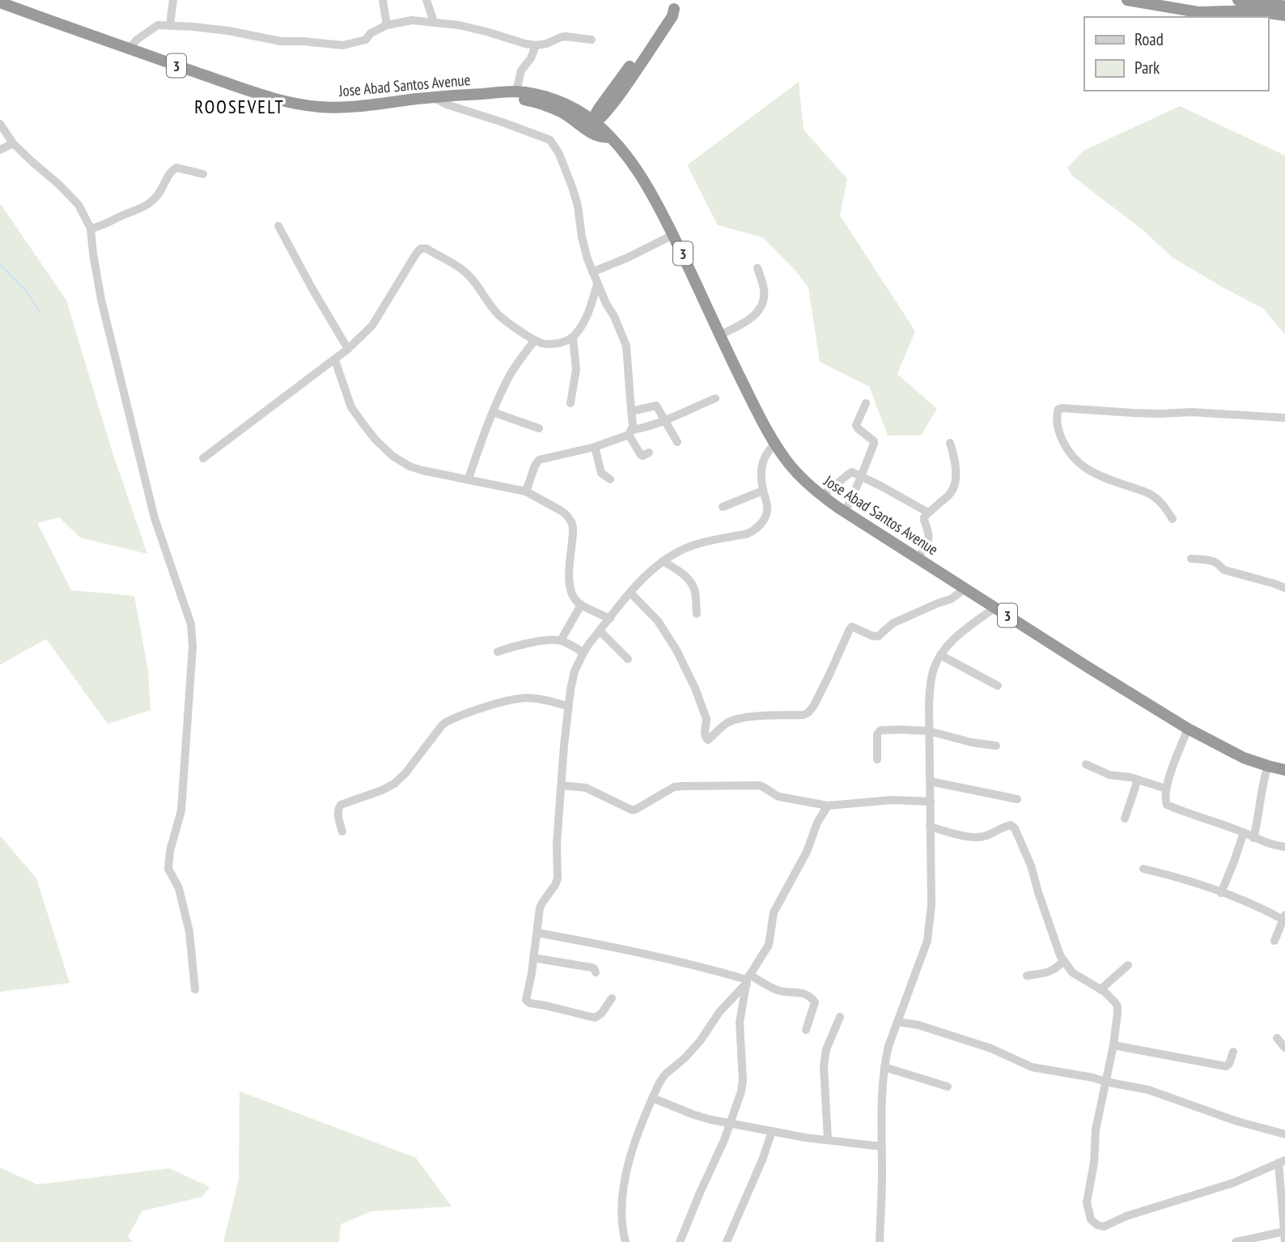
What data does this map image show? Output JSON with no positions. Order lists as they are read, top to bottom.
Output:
{
  "streets": {
    "highway": ["3", "Jose Abad Santos Avenue"]
  },
  "districts": ["ROOSEVELT"],
  "legend": ["Road", "Park"]
}
